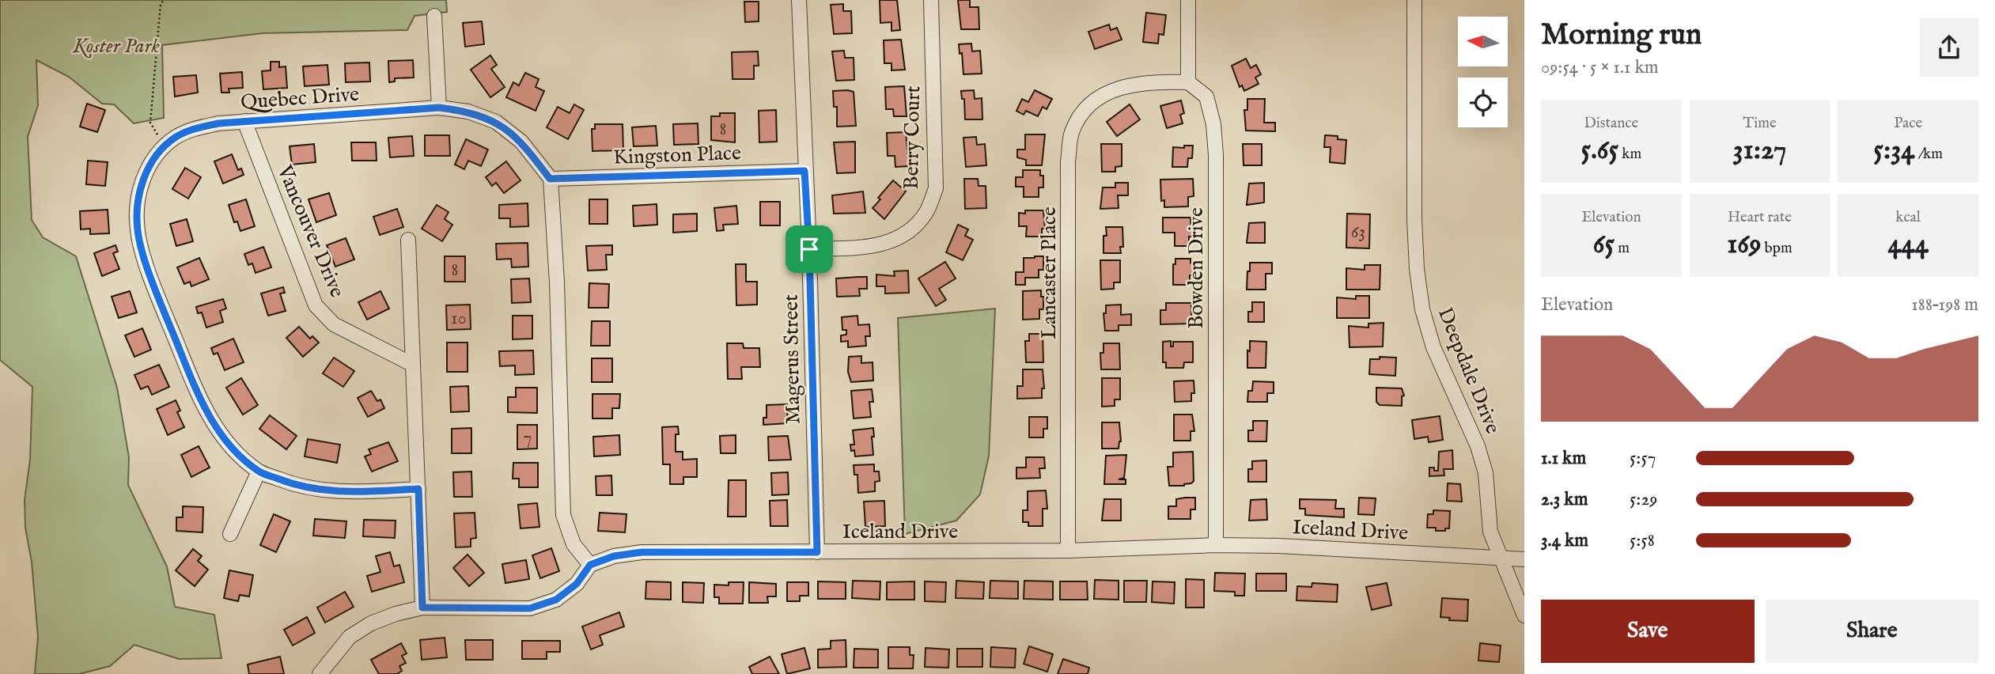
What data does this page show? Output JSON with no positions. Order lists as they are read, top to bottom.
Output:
{
  "streets": {
    "street": [
      "Quebec Drive",
      "Berry Court",
      "Kingston Place",
      "Vancouver Drive",
      "Bowden Drive",
      "Lancaster Place",
      "Magerus Street",
      "Deepdale Drive",
      "Iceland Drive"
    ]
  },
  "crossings": [
    ["Quebec Drive", "Kingston Place"],
    ["Quebec Drive", "Vancouver Drive"],
    ["Berry Court", "Magerus Street"],
    ["Kingston Place", "Magerus Street"],
    ["Bowden Drive", "Lancaster Place"],
    ["Bowden Drive", "Iceland Drive"],
    ["Lancaster Place", "Iceland Drive"],
    ["Magerus Street", "Iceland Drive"],
    ["Deepdale Drive", "Iceland Drive"]
  ],
  "parks": ["Koster Park"],
  "house_numbers": [
    "8",
    "63",
    "8",
    "10",
    "7"
  ],
  "north": "left",
  "page": {
    "heading": ["Morning run", "09:54 · 5 × 1.1 km"],
    "stats": [
      ["Distance", "5.65 km"],
      ["Time", "31:27"],
      ["Pace", "5:34 /km"],
      ["Elevation", "65 m"],
      ["Heart rate", "169 bpm"],
      ["kcal", "444"]
    ],
    "chart": ["Elevation", "188–198 m"],
    "list": [
      {
        "name": "1.1 km",
        "note": "5:57"
      },
      {
        "name": "2.3 km",
        "note": "5:29"
      },
      {
        "name": "3.4 km",
        "note": "5:58"
      }
    ],
    "buttons": ["Save", "Share"]
  }
}
